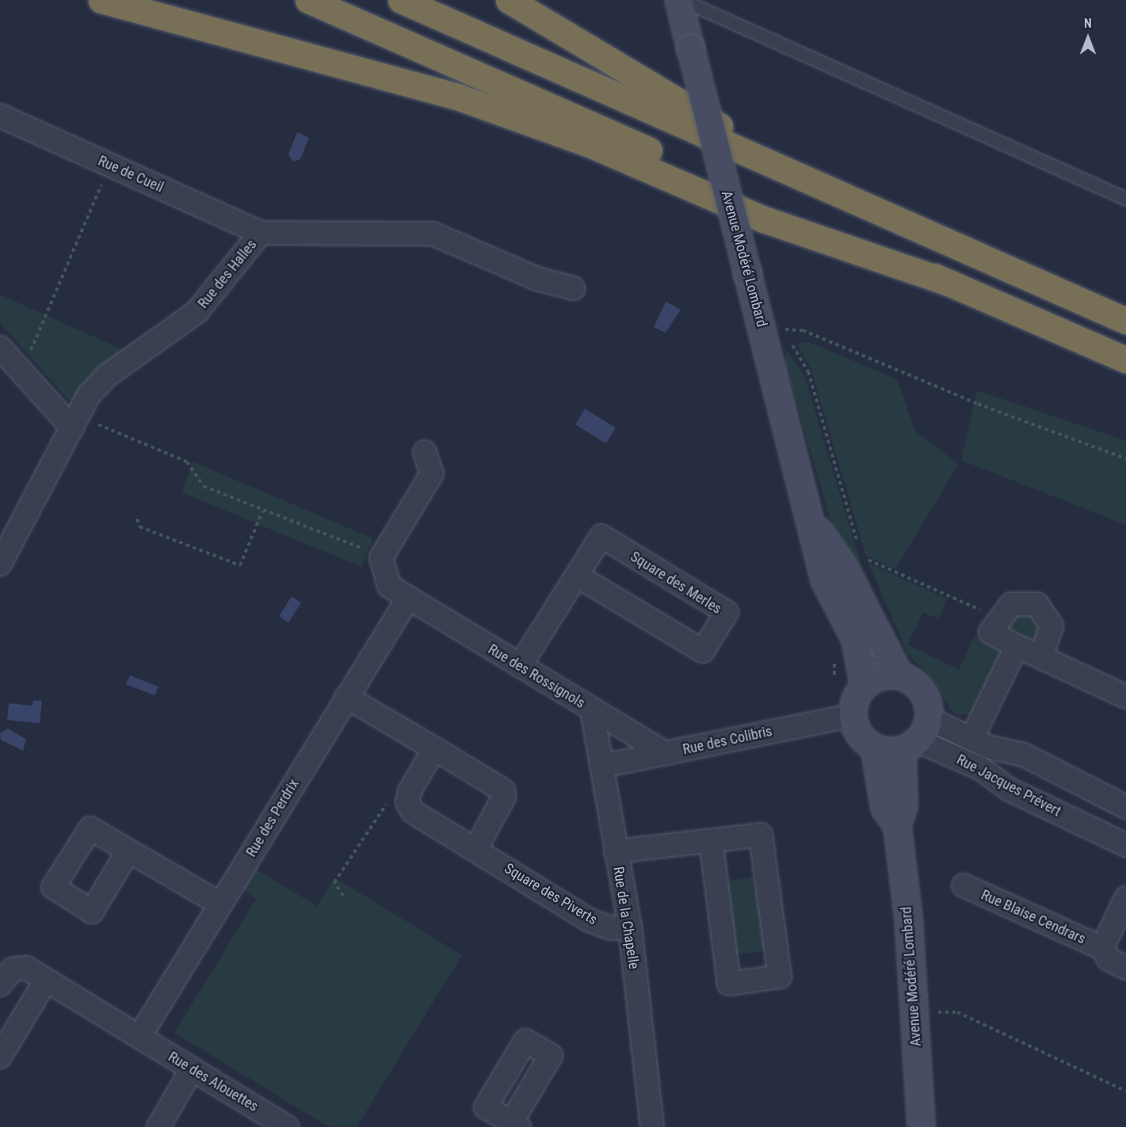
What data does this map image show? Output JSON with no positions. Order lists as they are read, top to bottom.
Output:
{
  "streets": {
    "street": [
      "Rue de Cueil",
      "Avenue Modéré Lombard",
      "Rue des Halles",
      "Square des Merles",
      "Rue des Rossignols",
      "Rue des Colibris",
      "Rue Jacques Prévert",
      "Rue des Perdrix",
      "Square des Piverts",
      "Rue Blaise Cendrars",
      "Rue de la Chapelle",
      "Rue des Alouettes"
    ]
  },
  "crossings": [
    ["Rue de Cueil", "Rue des Halles"],
    ["Avenue Modéré Lombard", "Rue des Colibris"],
    ["Avenue Modéré Lombard", "Rue Jacques Prévert"],
    ["Square des Merles", "Rue des Rossignols"],
    ["Rue des Rossignols", "Rue des Colibris"],
    ["Rue des Rossignols", "Rue des Perdrix"],
    ["Rue des Rossignols", "Rue de la Chapelle"],
    ["Rue des Colibris", "Rue Jacques Prévert"],
    ["Rue des Colibris", "Rue de la Chapelle"],
    ["Rue des Perdrix", "Rue des Alouettes"],
    ["Square des Piverts", "Rue de la Chapelle"]
  ],
  "north": "top"
}
